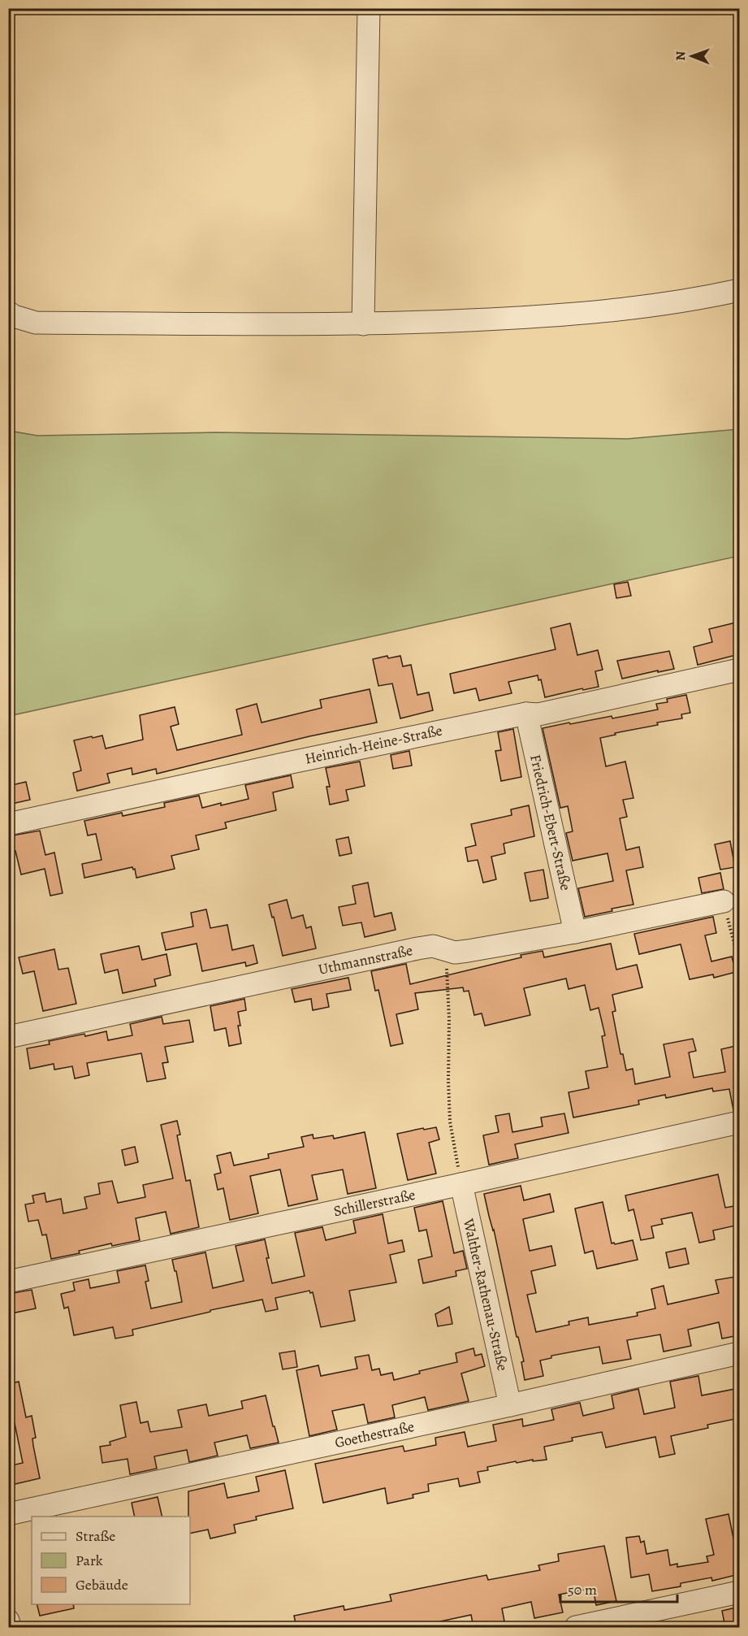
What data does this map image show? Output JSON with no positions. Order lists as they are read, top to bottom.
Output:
{
  "streets": {
    "street": [
      "Heinrich-Heine-Straße",
      "Friedrich-Ebert-Straße",
      "Uthmannstraße",
      "Schillerstraße",
      "Walther-Rathenau-Straße",
      "Goethestraße"
    ]
  },
  "crossings": [
    ["Heinrich-Heine-Straße", "Friedrich-Ebert-Straße"],
    ["Friedrich-Ebert-Straße", "Uthmannstraße"],
    ["Schillerstraße", "Walther-Rathenau-Straße"],
    ["Walther-Rathenau-Straße", "Goethestraße"]
  ],
  "legend": ["Straße", "Park", "Gebäude"],
  "scale_bar": "50 m",
  "north": "left"
}
